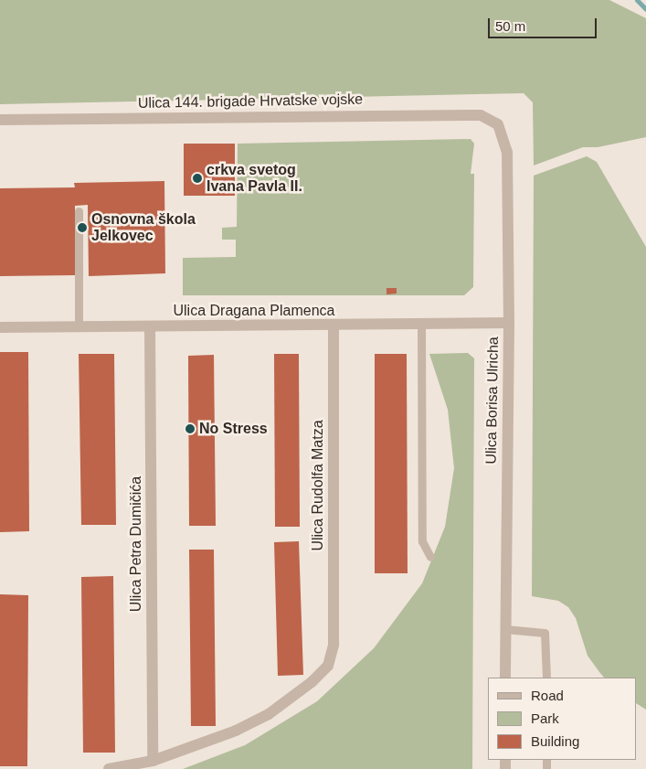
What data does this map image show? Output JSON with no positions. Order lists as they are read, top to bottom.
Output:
{
  "streets": {
    "street": [
      "Ulica 144. brigade Hrvatske vojske",
      "Ulica Dragana Plamenca",
      "Ulica Borisa Ulricha",
      "Ulica Rudolfa Matza",
      "Ulica Petra Dumičića"
    ]
  },
  "crossings": [
    ["Ulica 144. brigade Hrvatske vojske", "Ulica Borisa Ulricha"],
    ["Ulica Dragana Plamenca", "Ulica Borisa Ulricha"],
    ["Ulica Dragana Plamenca", "Ulica Rudolfa Matza"],
    ["Ulica Dragana Plamenca", "Ulica Petra Dumičića"],
    ["Ulica Rudolfa Matza", "Ulica Petra Dumičića"]
  ],
  "places": ["crkva svetog Ivana Pavla II.", "Osnovna škola Jelkovec", "No Stress"],
  "legend": ["Road", "Park", "Building"],
  "scale_bar": "50 m"
}
